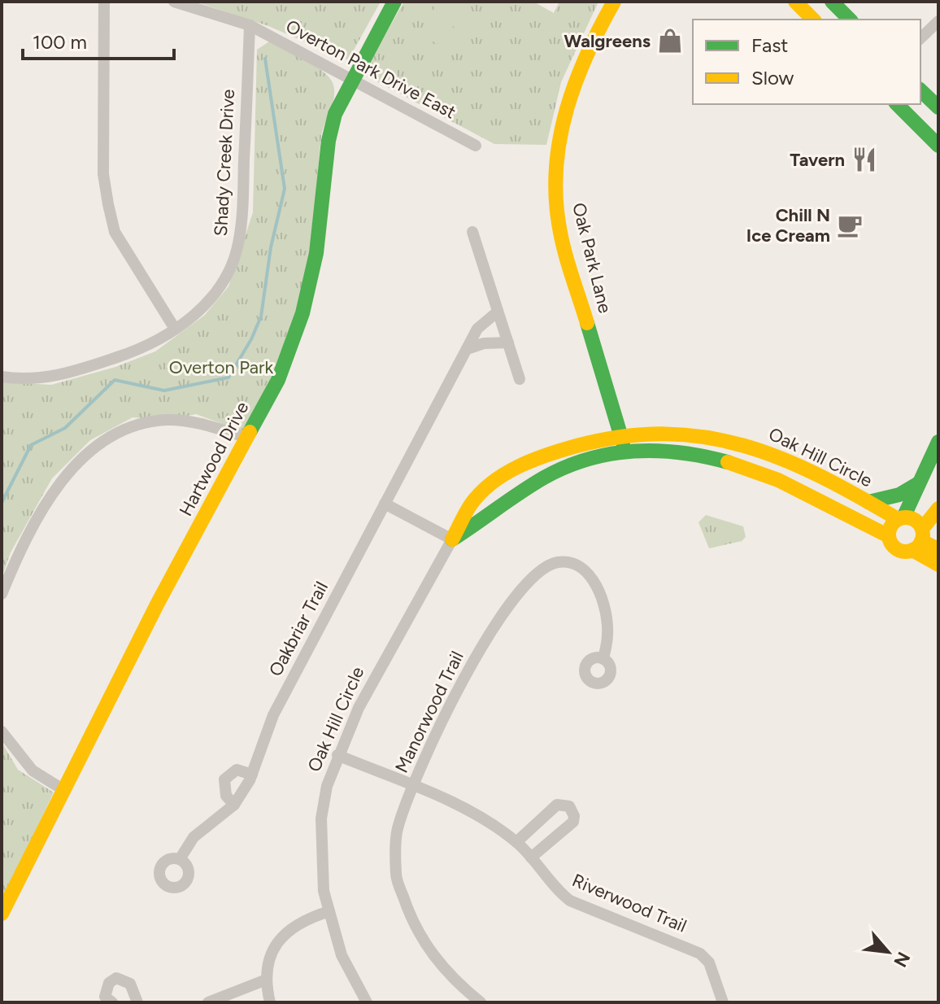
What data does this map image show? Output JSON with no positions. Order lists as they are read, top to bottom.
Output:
{
  "streets": {
    "street": [
      "Overton Park Drive East",
      "Shady Creek Drive",
      "Oak Park Lane",
      "Oak Hill Circle",
      "Hartwood Drive",
      "Oakbriar Trail",
      "Manorwood Trail",
      "Riverwood Trail"
    ]
  },
  "crossings": [
    ["Overton Park Drive East", "Shady Creek Drive"],
    ["Overton Park Drive East", "Hartwood Drive"],
    ["Oak Park Lane", "Oak Hill Circle"],
    ["Oak Hill Circle", "Riverwood Trail"],
    ["Manorwood Trail", "Riverwood Trail"]
  ],
  "parks": ["Overton Park"],
  "places": {
    "shop": ["Walgreens"],
    "restaurant": ["Tavern"],
    "cafe": ["Chill N Ice Cream"]
  },
  "legend": ["Fast", "Slow"],
  "scale_bar": "100 m",
  "north": "bottom right"
}
